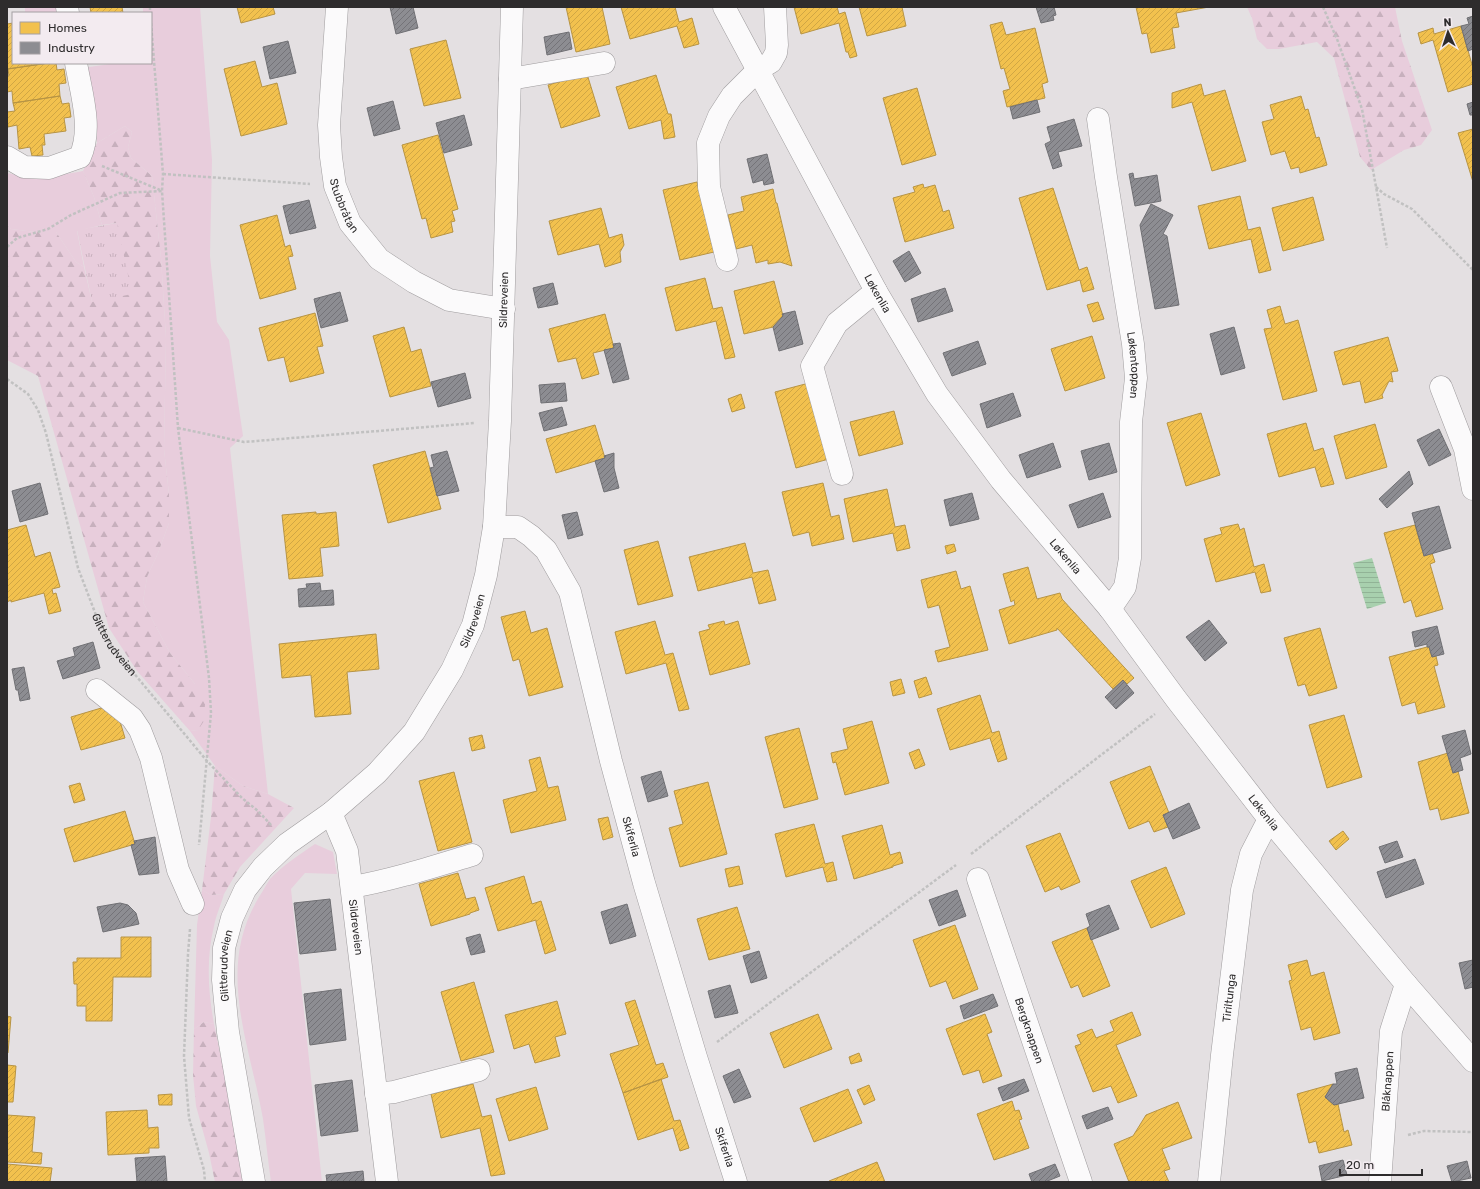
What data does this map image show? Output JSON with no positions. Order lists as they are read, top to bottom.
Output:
{
  "streets": {
    "street": [
      "Stubbråtan",
      "Løkenlia",
      "Sildreveien",
      "Løkentoppen",
      "Glitterudveien",
      "Skiferlia",
      "Tiriltunga",
      "Bergknappen",
      "Blåknappen"
    ]
  },
  "crossings": [
    ["Stubbråtan", "Sildreveien"],
    ["Løkenlia", "Løkentoppen"],
    ["Løkenlia", "Tiriltunga"],
    ["Løkenlia", "Blåknappen"],
    ["Sildreveien", "Glitterudveien"],
    ["Sildreveien", "Skiferlia"]
  ],
  "legend": ["Homes", "Industry"],
  "scale_bar": "20 m",
  "north": "top"
}
